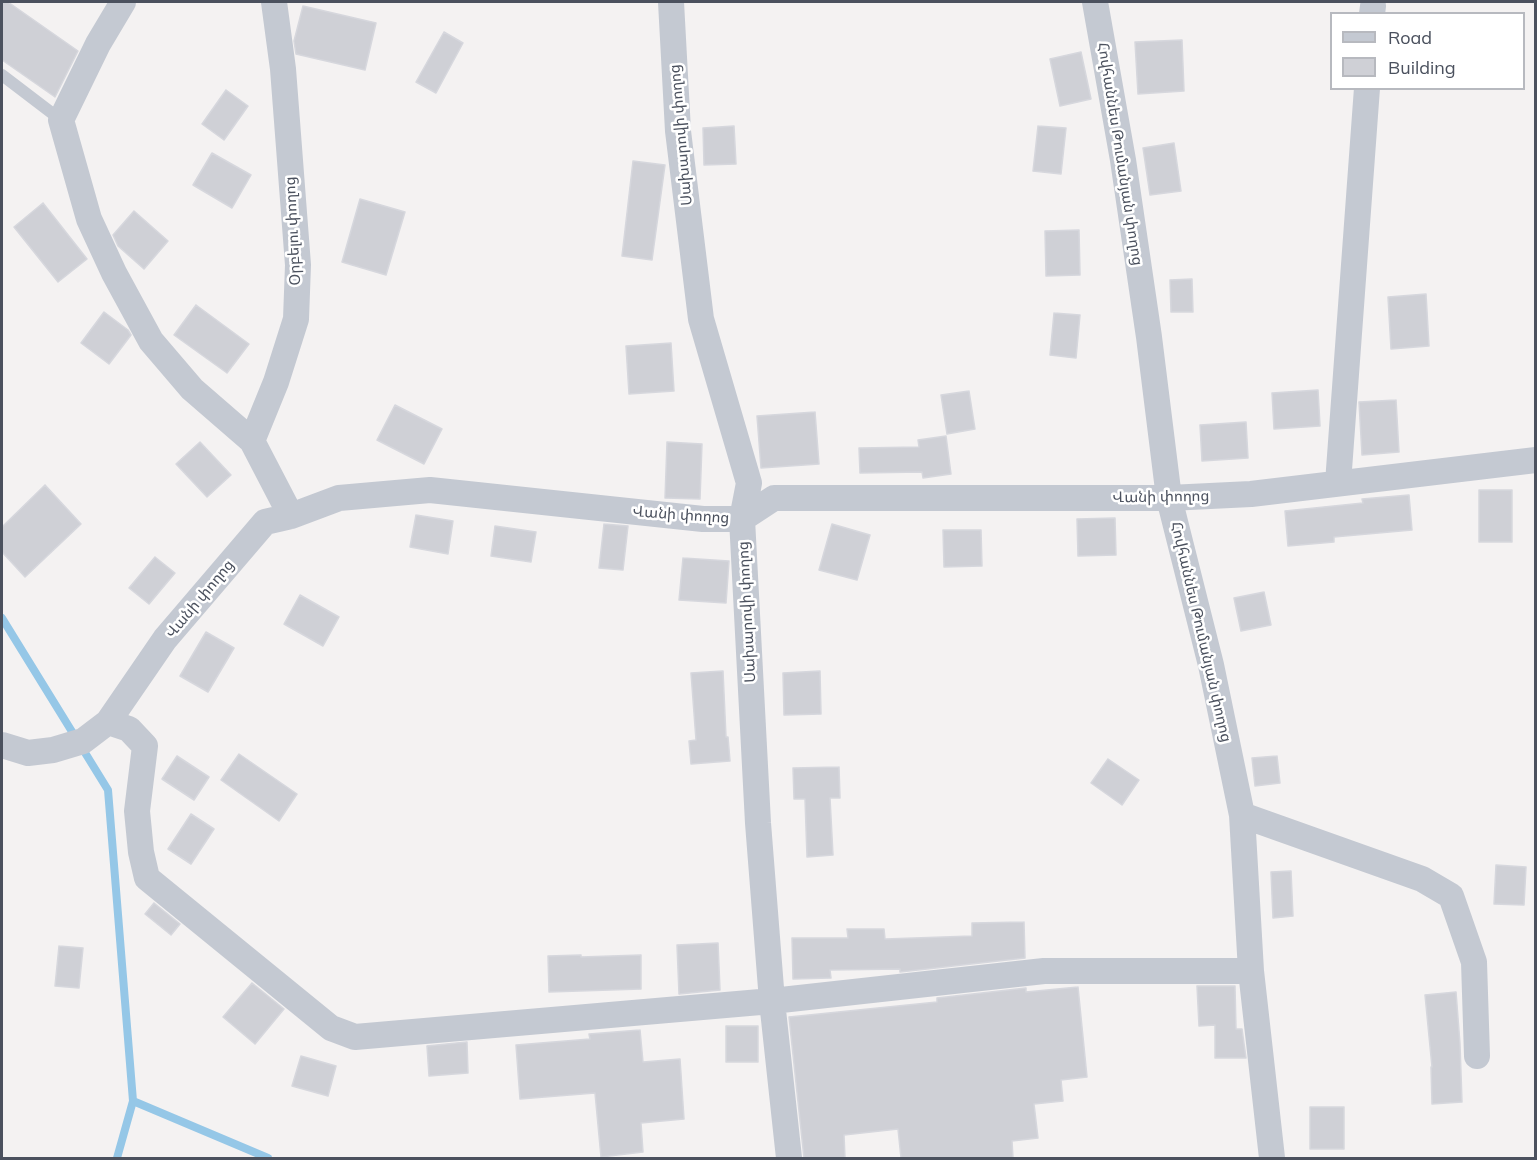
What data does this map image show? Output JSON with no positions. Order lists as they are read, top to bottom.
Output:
{
  "streets": {
    "street": [
      "Սախարովի փողոց",
      "Հովհաննես Թումանյան փողոց",
      "Օրբելու փողոց",
      "Վանի փողոց"
    ]
  },
  "crossings": [
    ["Սախարովի փողոց", "Վանի փողոց"],
    ["Հովհաննես Թումանյան փողոց", "Վանի փողոց"]
  ],
  "legend": ["Road", "Building"]
}
